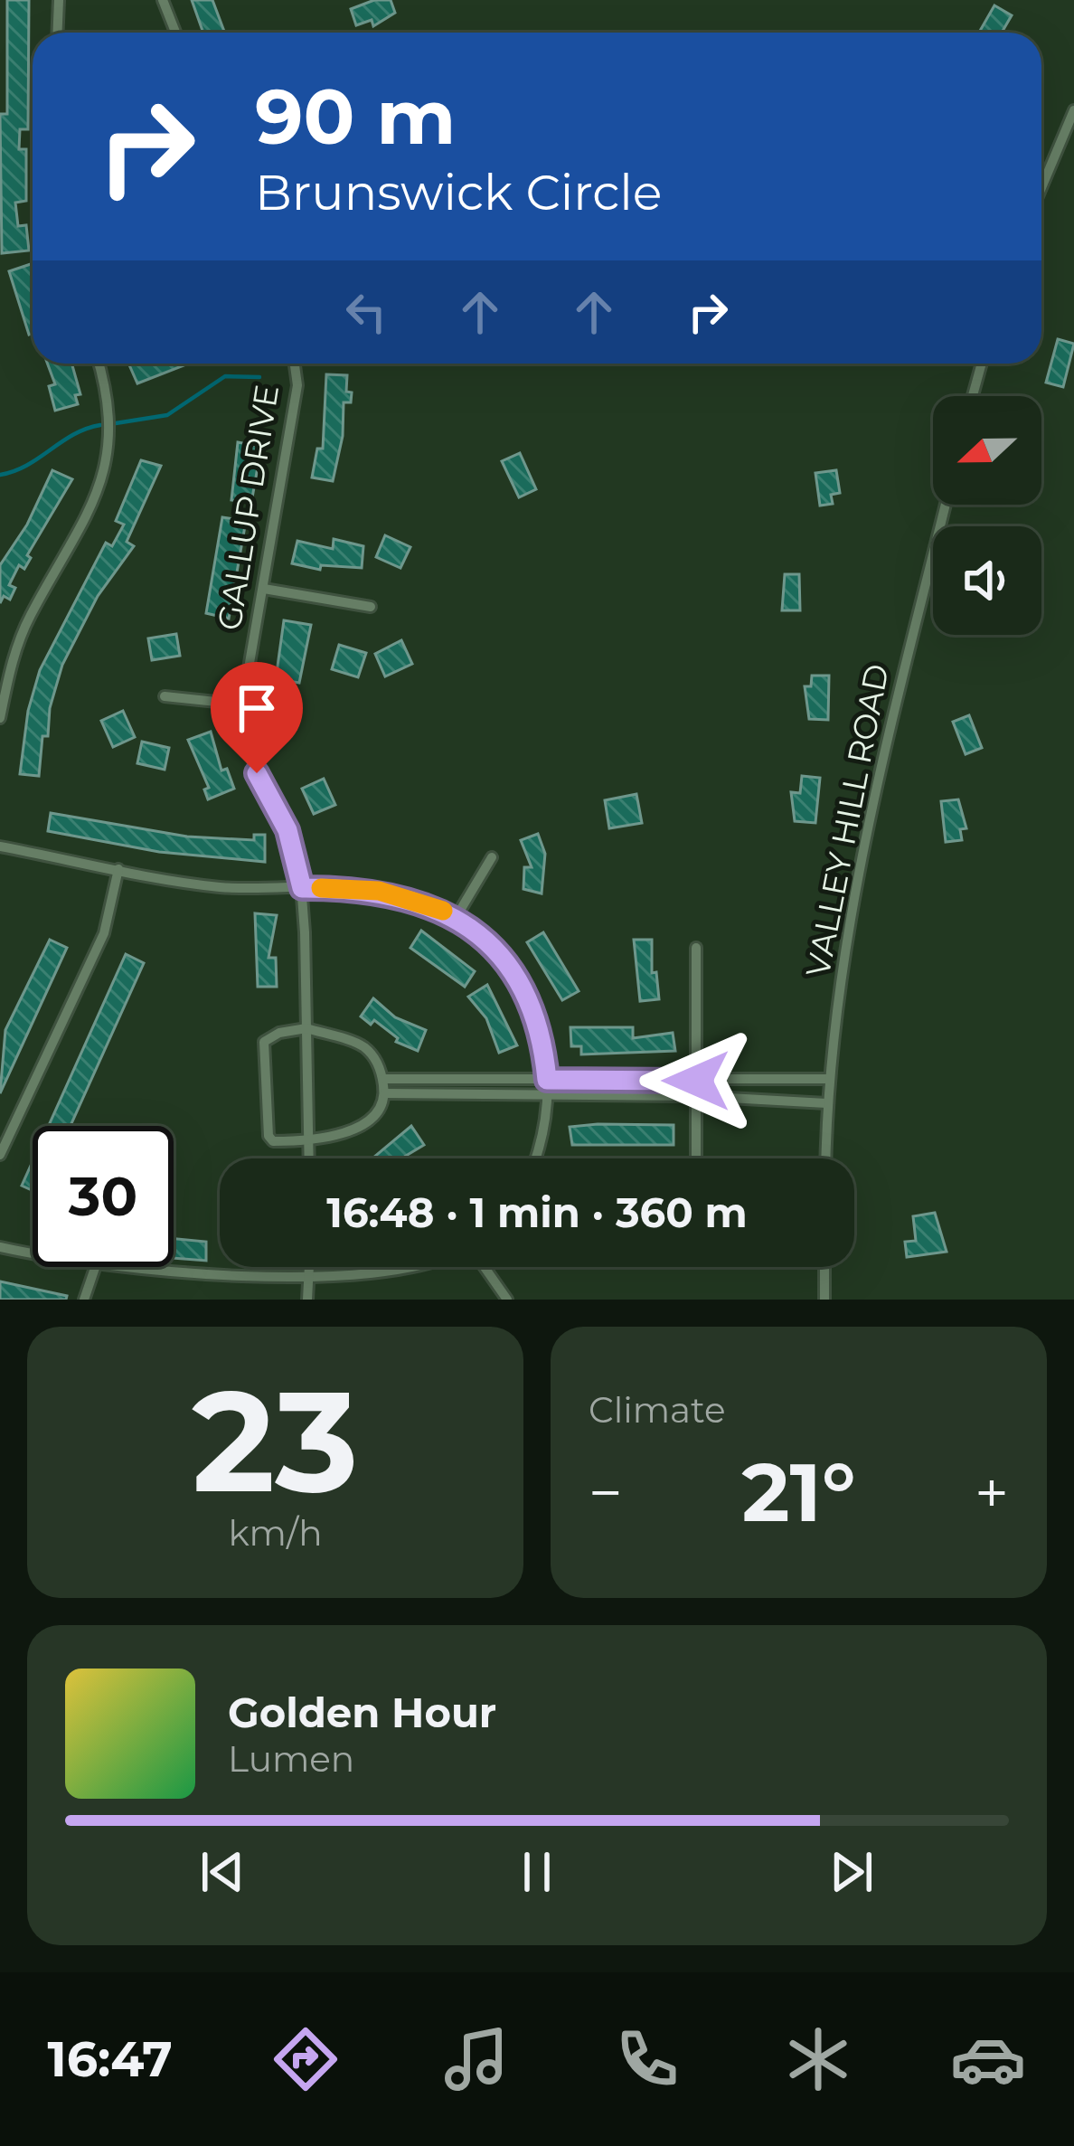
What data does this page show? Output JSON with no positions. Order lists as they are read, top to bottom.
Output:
{
  "streets": {
    "street": ["GALLUP DRIVE", "VALLEY HILL ROAD"]
  },
  "north": "left",
  "page": {
    "turn": ["90 m", "Brunswick Circle"],
    "limit": "30",
    "trip": "16:48 · 1 min · 360 m",
    "tile": [
      ["23", "km/h"],
      "Climate"
    ],
    "heat": ["−", "21°", "+"],
    "song": ["Golden Hour", "Lumen"],
    "tabs": "16:47"
  }
}
